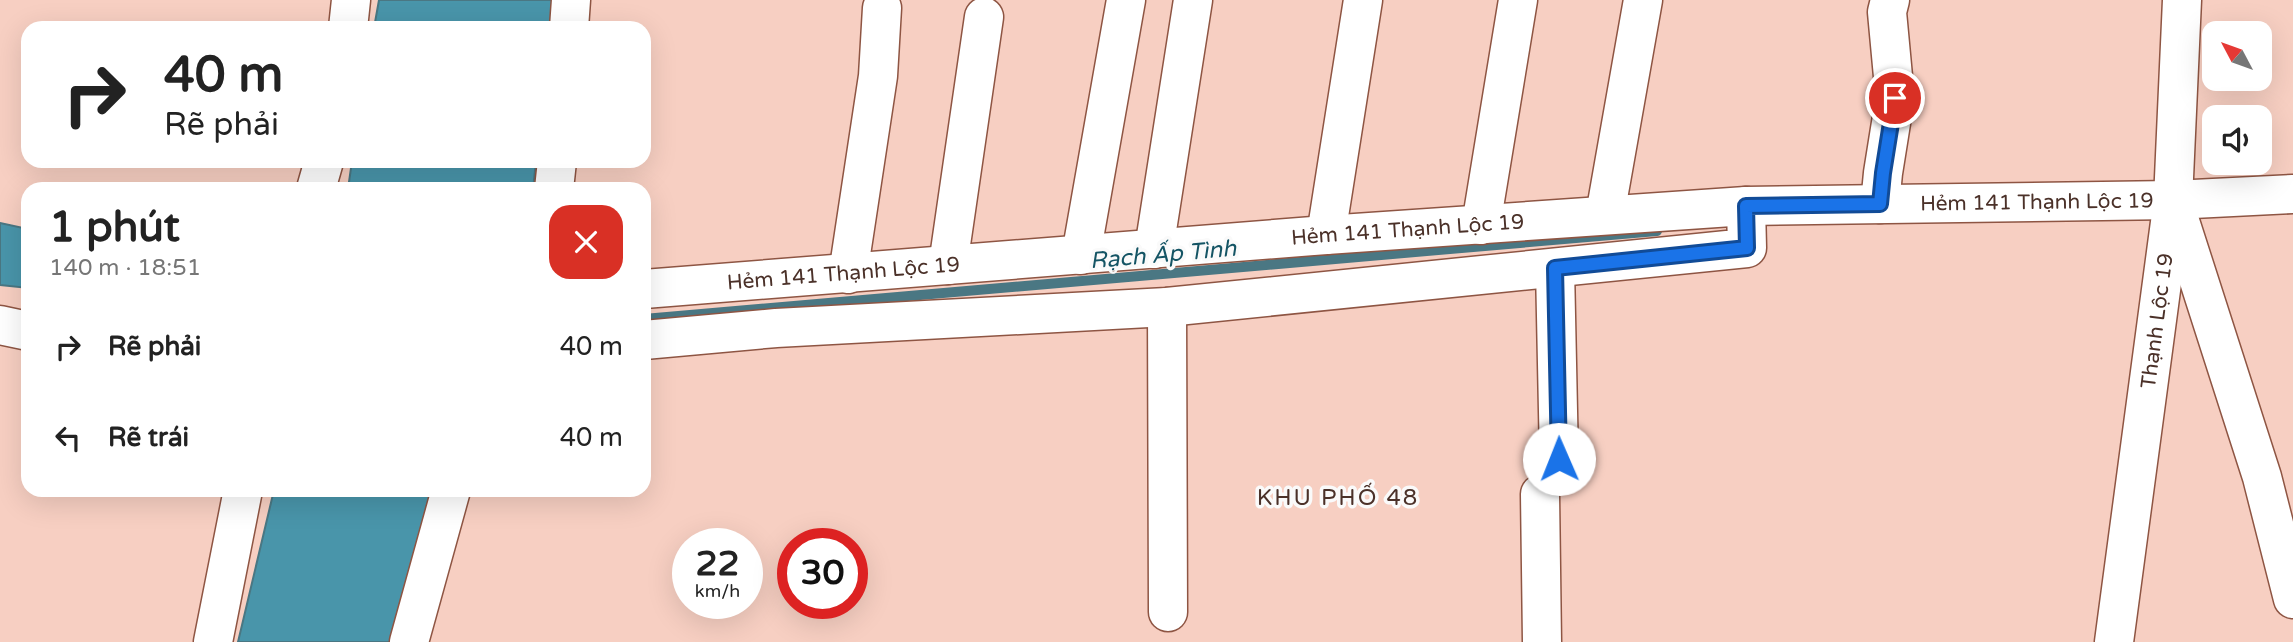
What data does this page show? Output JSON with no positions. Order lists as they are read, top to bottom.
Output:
{
  "streets": {
    "street": ["Hẻm 141 Thạnh Lộc 19", "Thạnh Lộc 19"]
  },
  "crossings": [
    ["Hẻm 141 Thạnh Lộc 19", "Thạnh Lộc 19"]
  ],
  "districts": ["KHU PHỐ 48"],
  "water": ["Rạch Ấp Tình"],
  "north": "top left",
  "page": {
    "turn": ["40 m", "Rẽ phải"],
    "heading": ["1 phút", "140 m · 18:51"],
    "list": [
      {
        "name": "Rẽ phải",
        "value": "40 m"
      },
      {
        "name": "Rẽ trái",
        "value": "40 m"
      }
    ],
    "speed": "22 km/h",
    "limit": "30"
  }
}
